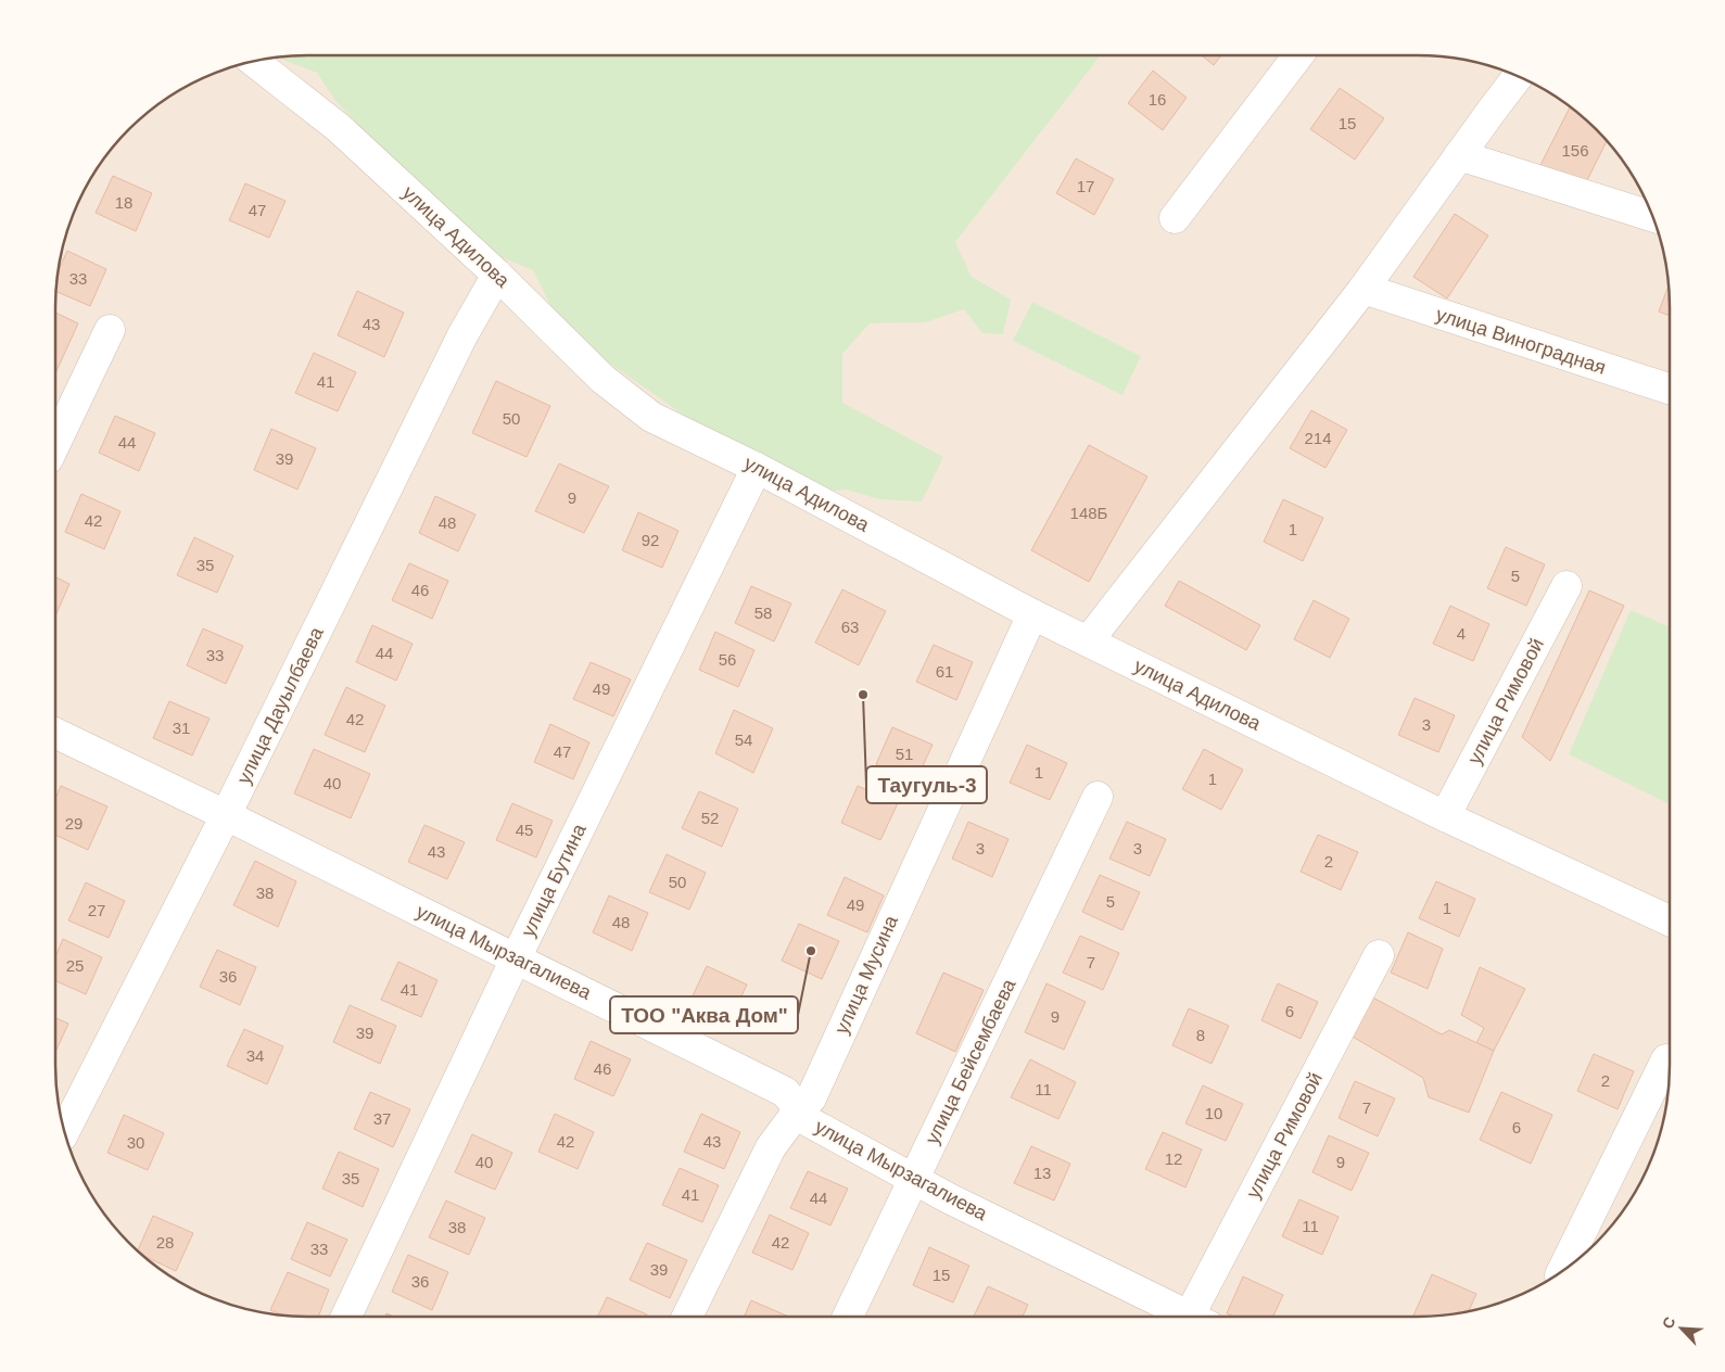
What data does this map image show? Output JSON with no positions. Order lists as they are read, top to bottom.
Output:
{
  "streets": {
    "street": [
      "улица Адилова",
      "улица Виноградная",
      "улица Римовой",
      "улица Дауылбаева",
      "улица Бутина",
      "улица Мырзагалиева",
      "улица Мусина",
      "улица Бейсембаева"
    ]
  },
  "crossings": [
    ["улица Адилова", "улица Римовой"],
    ["улица Адилова", "улица Дауылбаева"],
    ["улица Адилова", "улица Бутина"],
    ["улица Адилова", "улица Мусина"],
    ["улица Дауылбаева", "улица Мырзагалиева"],
    ["улица Бутина", "улица Мырзагалиева"],
    ["улица Мырзагалиева", "улица Мусина"],
    ["улица Мырзагалиева", "улица Бейсембаева"]
  ],
  "places": ["Таугуль-3", "ТОО \"Аква Дом\""],
  "house_numbers": [
    "16",
    "15",
    "156",
    "17",
    "18",
    "47",
    "33",
    "43",
    "41",
    "50",
    "214",
    "44",
    "39",
    "9",
    "148Б",
    "42",
    "48",
    "1",
    "92",
    "35",
    "5",
    "46",
    "58",
    "63",
    "4",
    "44",
    "33",
    "56",
    "61",
    "49",
    "42",
    "3",
    "31",
    "54",
    "47",
    "51",
    "1",
    "1",
    "40",
    "52",
    "29",
    "45",
    "3",
    "3",
    "43",
    "2",
    "50",
    "38",
    "5",
    "49",
    "1",
    "27",
    "48",
    "7",
    "25",
    "36",
    "41",
    "6",
    "9",
    "39",
    "8",
    "34",
    "46",
    "2",
    "11",
    "7",
    "10",
    "37",
    "6",
    "42",
    "43",
    "30",
    "12",
    "40",
    "9",
    "13",
    "35",
    "41",
    "44",
    "11",
    "38",
    "28",
    "42",
    "33",
    "39",
    "15",
    "36"
  ],
  "north": "top left"
}
